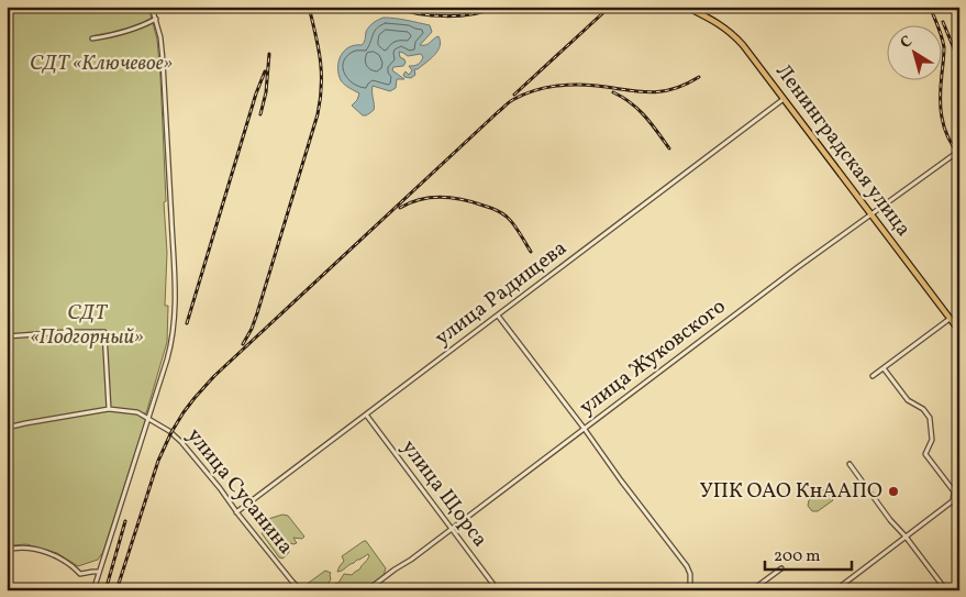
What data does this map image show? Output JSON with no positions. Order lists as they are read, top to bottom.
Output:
{
  "streets": {
    "main road": ["Ленинградская улица"],
    "street": [
      "улица Радищева",
      "улица Жуковского",
      "улица Сусанина",
      "улица Щорса"
    ]
  },
  "crossings": [
    ["Ленинградская улица", "улица Радищева"],
    ["Ленинградская улица", "улица Жуковского"],
    ["улица Радищева", "улица Сусанина"],
    ["улица Радищева", "улица Щорса"],
    ["улица Жуковского", "улица Щорса"]
  ],
  "parks": ["СДТ «Ключевое»", "СДТ «Подгорный»"],
  "places": ["УПК ОАО КнААПО"],
  "scale_bar": "200 m",
  "north": "top left"
}
